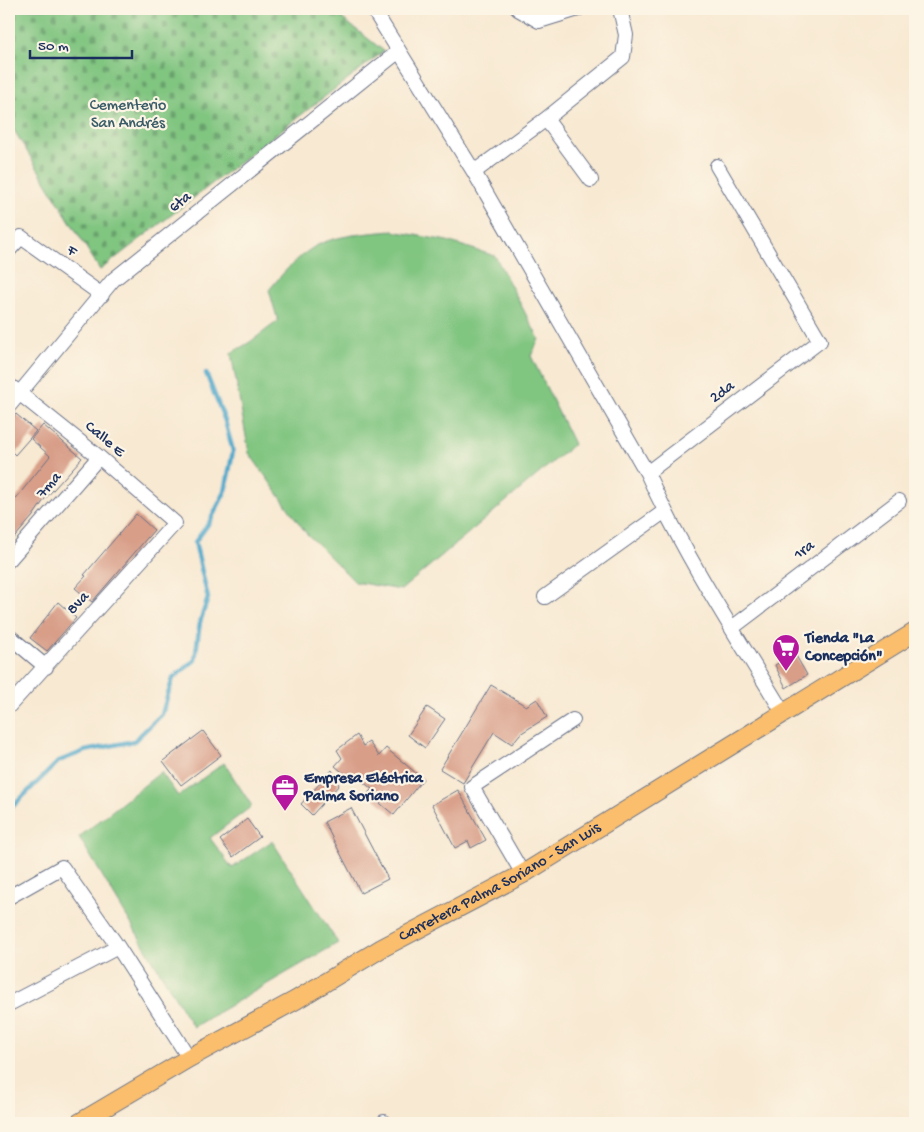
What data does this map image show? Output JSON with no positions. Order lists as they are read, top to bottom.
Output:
{
  "streets": {
    "main road": ["Carretera Palma Soriano - San Luis"],
    "street": [
      "6ta",
      "F",
      "2da",
      "Calle E",
      "7ma",
      "1ra",
      "8va"
    ]
  },
  "crossings": [
    ["6ta", "F"],
    ["6ta", "Calle E"],
    ["Calle E", "7ma"],
    ["Calle E", "8va"]
  ],
  "parks": ["Cementerio San Andrés"],
  "places": {
    "supermarket": ["Tienda \"La Concepción\""],
    "office": ["Empresa Eléctrica Palma Soriano"]
  },
  "scale_bar": "50 m"
}
